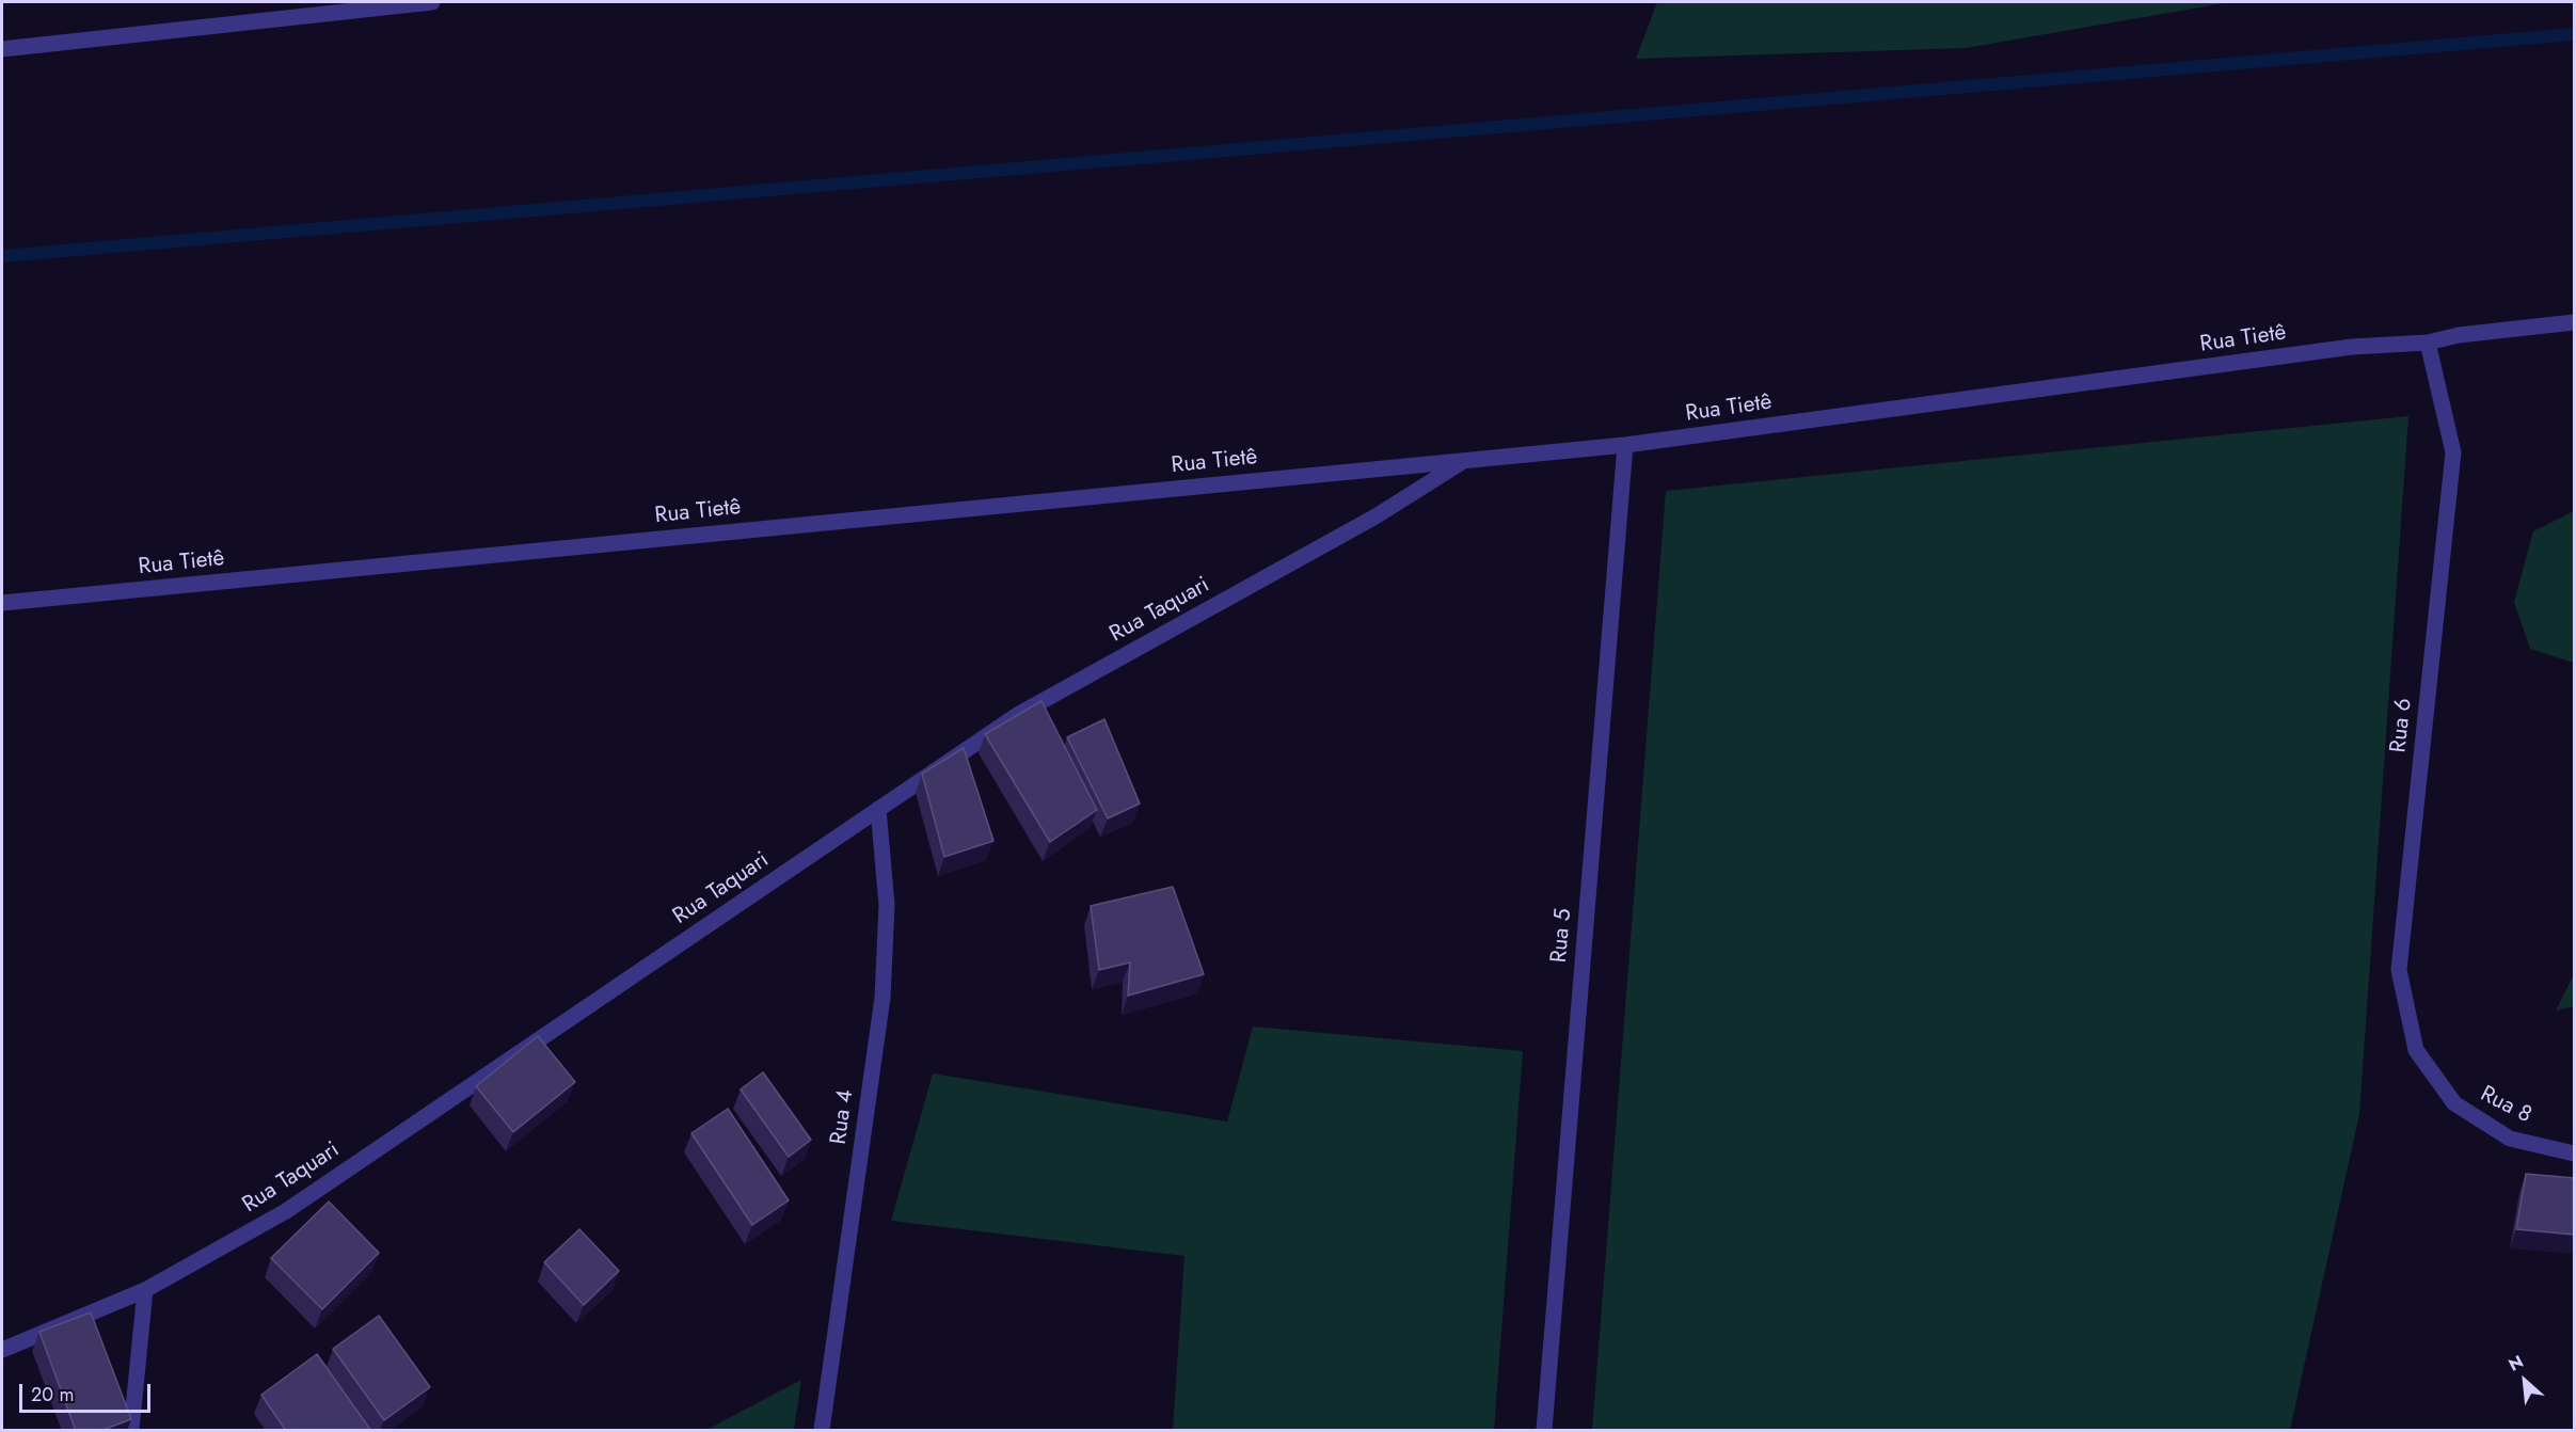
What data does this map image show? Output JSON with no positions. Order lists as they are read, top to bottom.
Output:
{
  "streets": {
    "street": [
      "Rua Tietê",
      "Rua Taquari",
      "Rua 6",
      "Rua 5",
      "Rua 8",
      "Rua 4"
    ]
  },
  "crossings": [
    ["Rua Tietê", "Rua Taquari"],
    ["Rua Tietê", "Rua 6"],
    ["Rua Tietê", "Rua 5"],
    ["Rua Taquari", "Rua 4"],
    ["Rua 6", "Rua 8"]
  ],
  "scale_bar": "20 m",
  "north": "top left"
}
